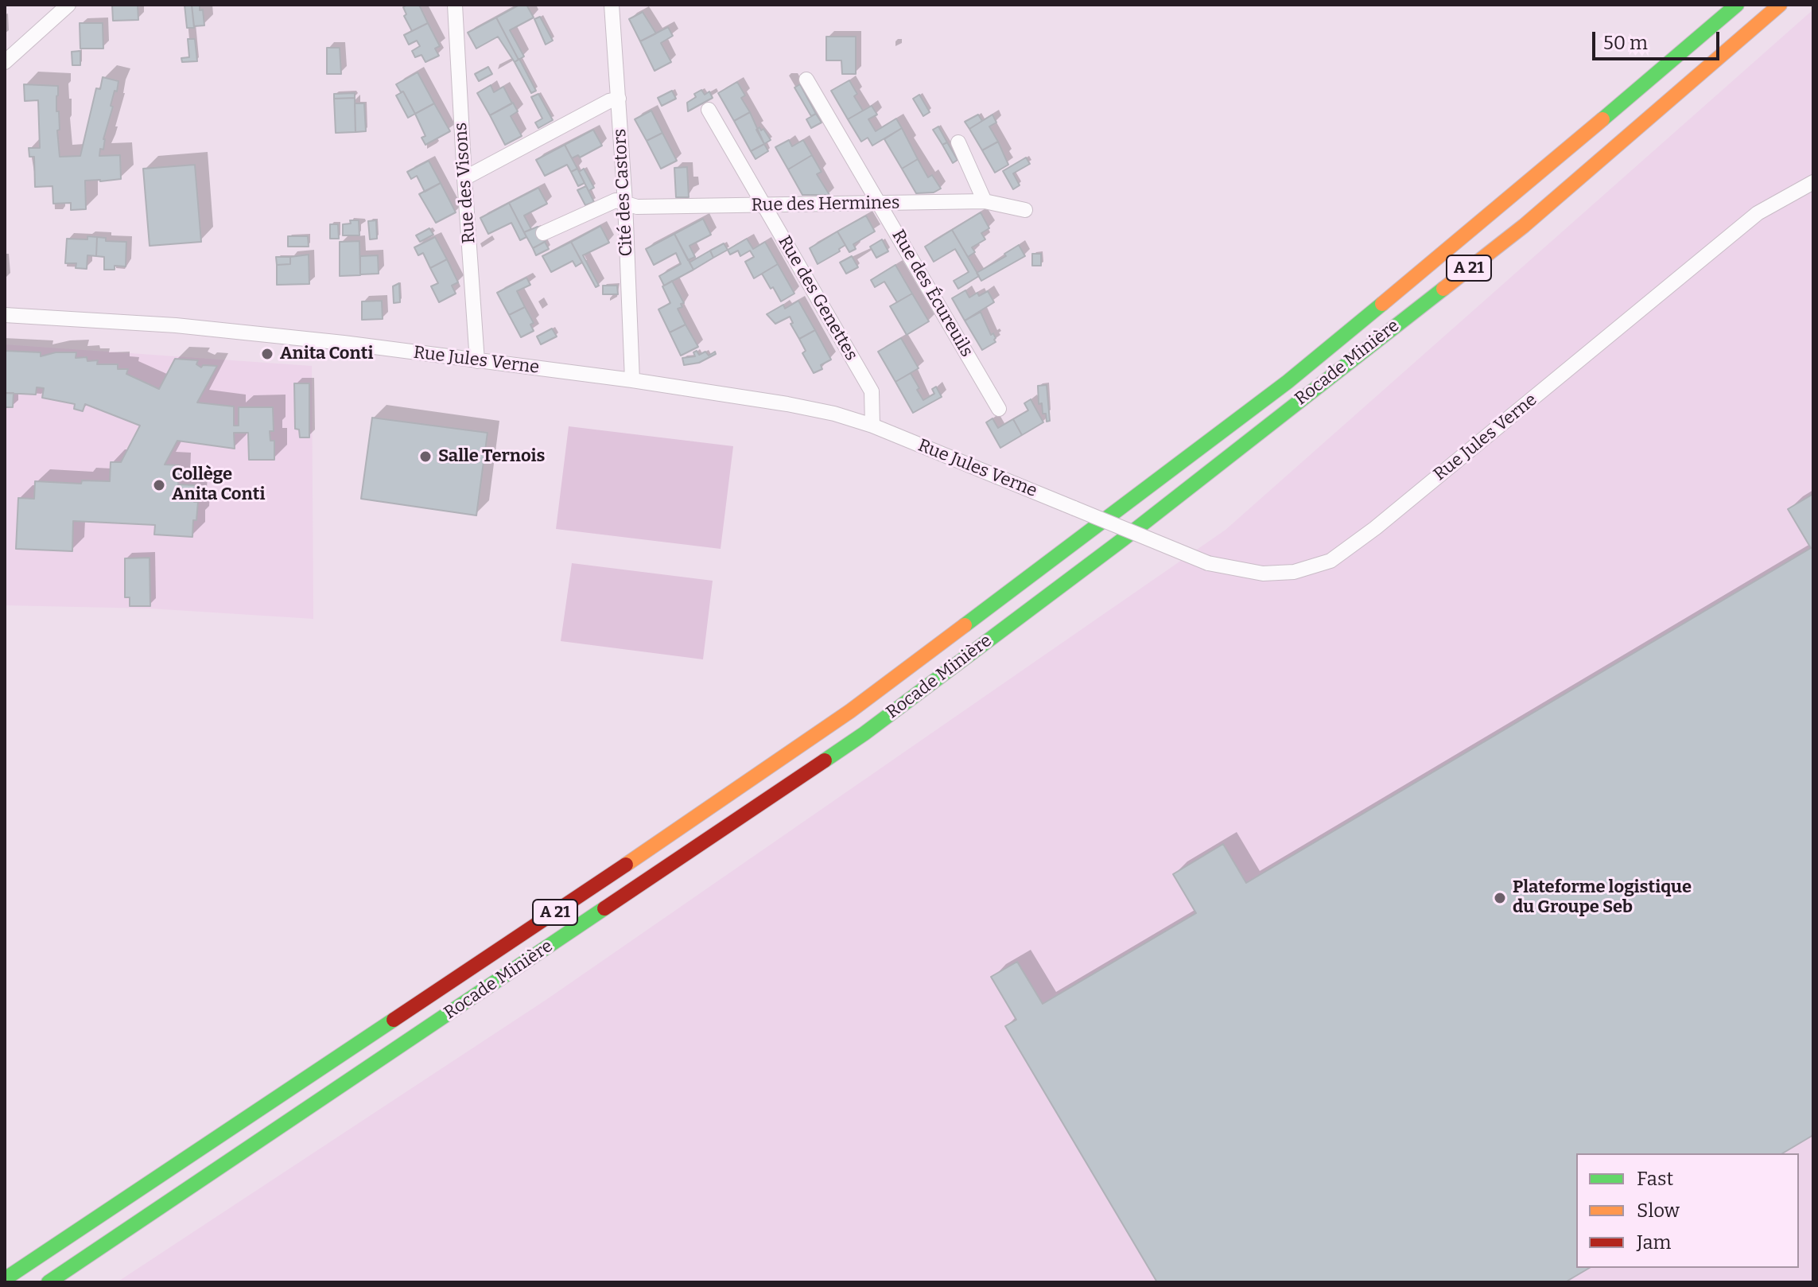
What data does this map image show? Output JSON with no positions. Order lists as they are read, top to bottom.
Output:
{
  "streets": {
    "highway": ["A 21", "Rocade Minière"],
    "street": [
      "Rue des Visons",
      "Cité des Castors",
      "Rue des Hermines",
      "Rue des Écureuils",
      "Rue des Genettes",
      "Rue Jules Verne"
    ]
  },
  "crossings": [
    ["Rue des Visons", "Rue Jules Verne"],
    ["Cité des Castors", "Rue des Hermines"],
    ["Cité des Castors", "Rue Jules Verne"],
    ["Rue des Hermines", "Rue des Écureuils"],
    ["Rue des Hermines", "Rue des Genettes"],
    ["Rue des Genettes", "Rue Jules Verne"]
  ],
  "places": [
    "Anita Conti",
    "Salle Ternois",
    "Collège Anita Conti",
    "Plateforme logistique du Groupe Seb"
  ],
  "legend": ["Fast", "Slow", "Jam"],
  "scale_bar": "50 m"
}
